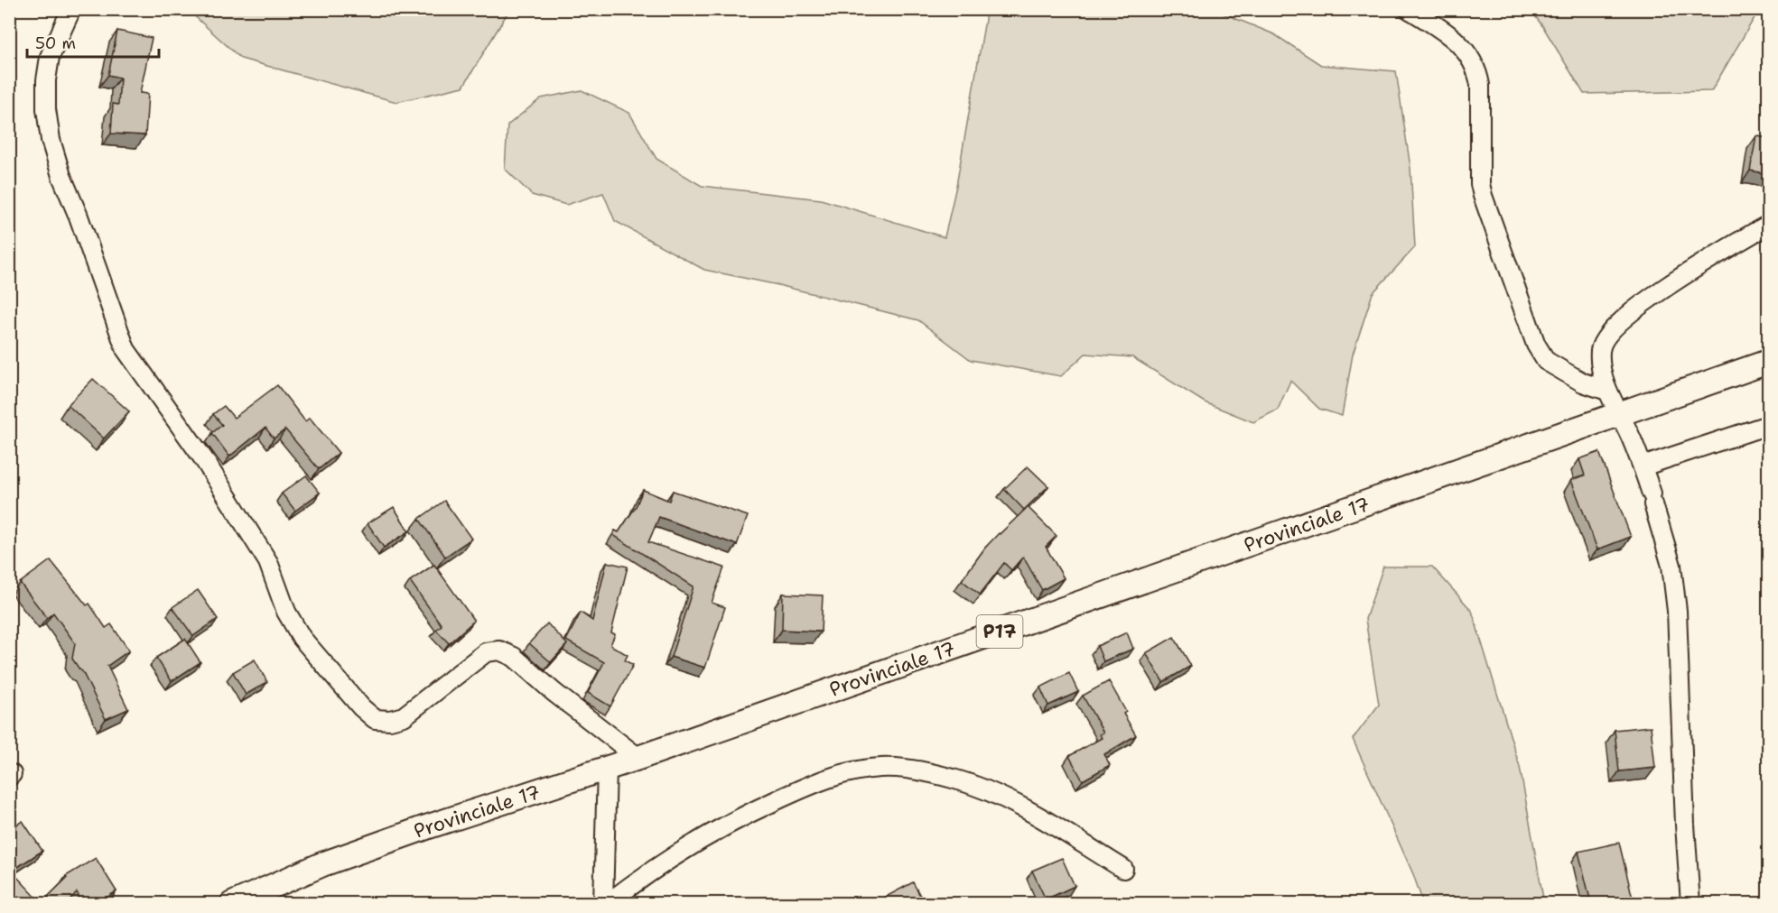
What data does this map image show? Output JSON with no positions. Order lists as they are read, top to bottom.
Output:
{
  "streets": {
    "main road": ["Provinciale 17", "P17"]
  },
  "scale_bar": "50 m"
}
